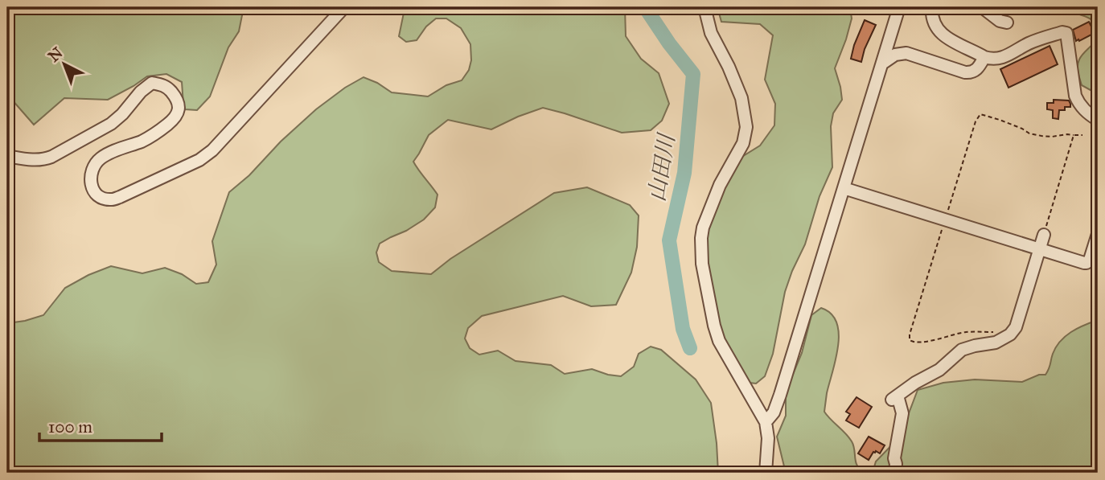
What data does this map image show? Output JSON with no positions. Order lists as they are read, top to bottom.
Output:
{
  "water": ["山田川"],
  "scale_bar": "100 m",
  "north": "top left"
}
